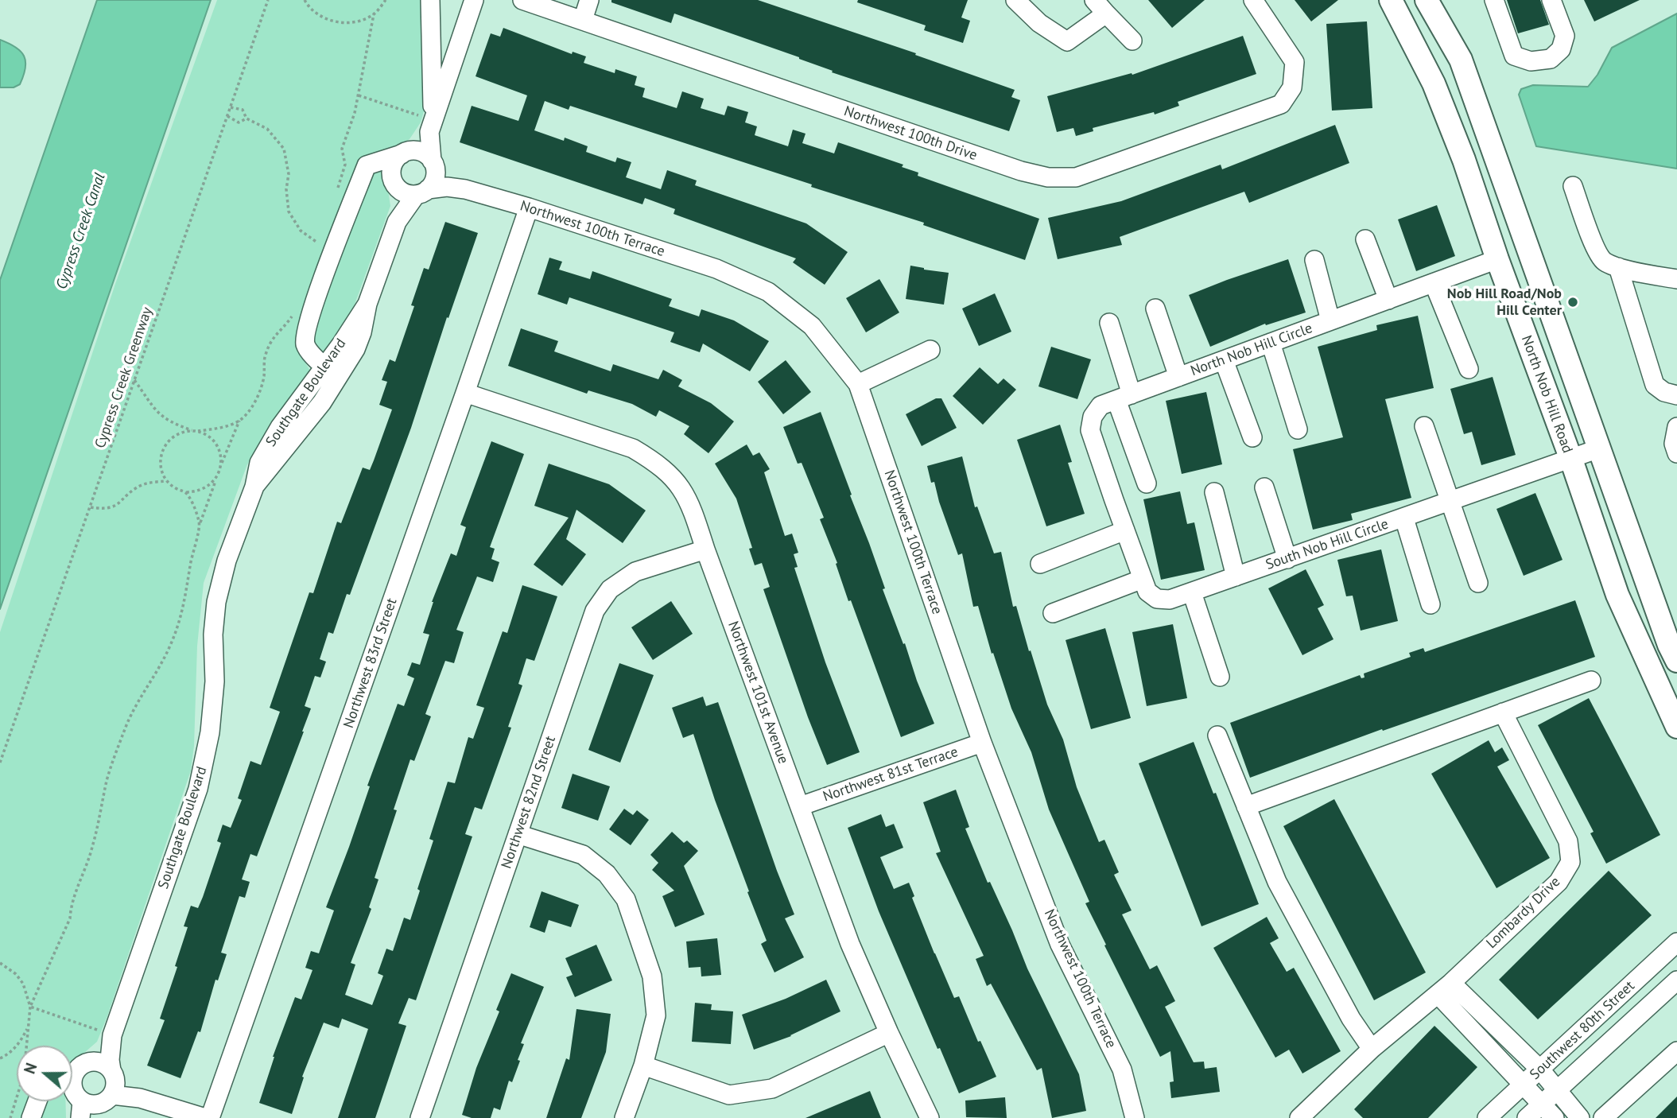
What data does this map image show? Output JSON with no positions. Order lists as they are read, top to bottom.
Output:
{
  "streets": {
    "main road": ["North Nob Hill Road"],
    "street": [
      "Northwest 100th Drive",
      "Northwest 100th Terrace",
      "North Nob Hill Circle",
      "Southgate Boulevard",
      "South Nob Hill Circle",
      "Northwest 83rd Street",
      "Northwest 101st Avenue",
      "Northwest 81st Terrace",
      "Northwest 82nd Street",
      "Lombardy Drive",
      "Southwest 80th Street"
    ],
    "path": ["Cypress Creek Greenway"]
  },
  "crossings": [
    ["Northwest 100th Terrace", "Southgate Boulevard"],
    ["Northwest 100th Terrace", "Northwest 83rd Street"],
    ["Northwest 100th Terrace", "Northwest 81st Terrace"],
    ["North Nob Hill Circle", "North Nob Hill Road"],
    ["North Nob Hill Circle", "South Nob Hill Circle"],
    ["North Nob Hill Road", "South Nob Hill Circle"],
    ["Northwest 83rd Street", "Northwest 101st Avenue"],
    ["Northwest 101st Avenue", "Northwest 81st Terrace"],
    ["Northwest 101st Avenue", "Northwest 82nd Street"]
  ],
  "water": ["Cypress Creek Canal"],
  "places": ["Nob Hill Road/Nob Hill Center"],
  "north": "left"
}
